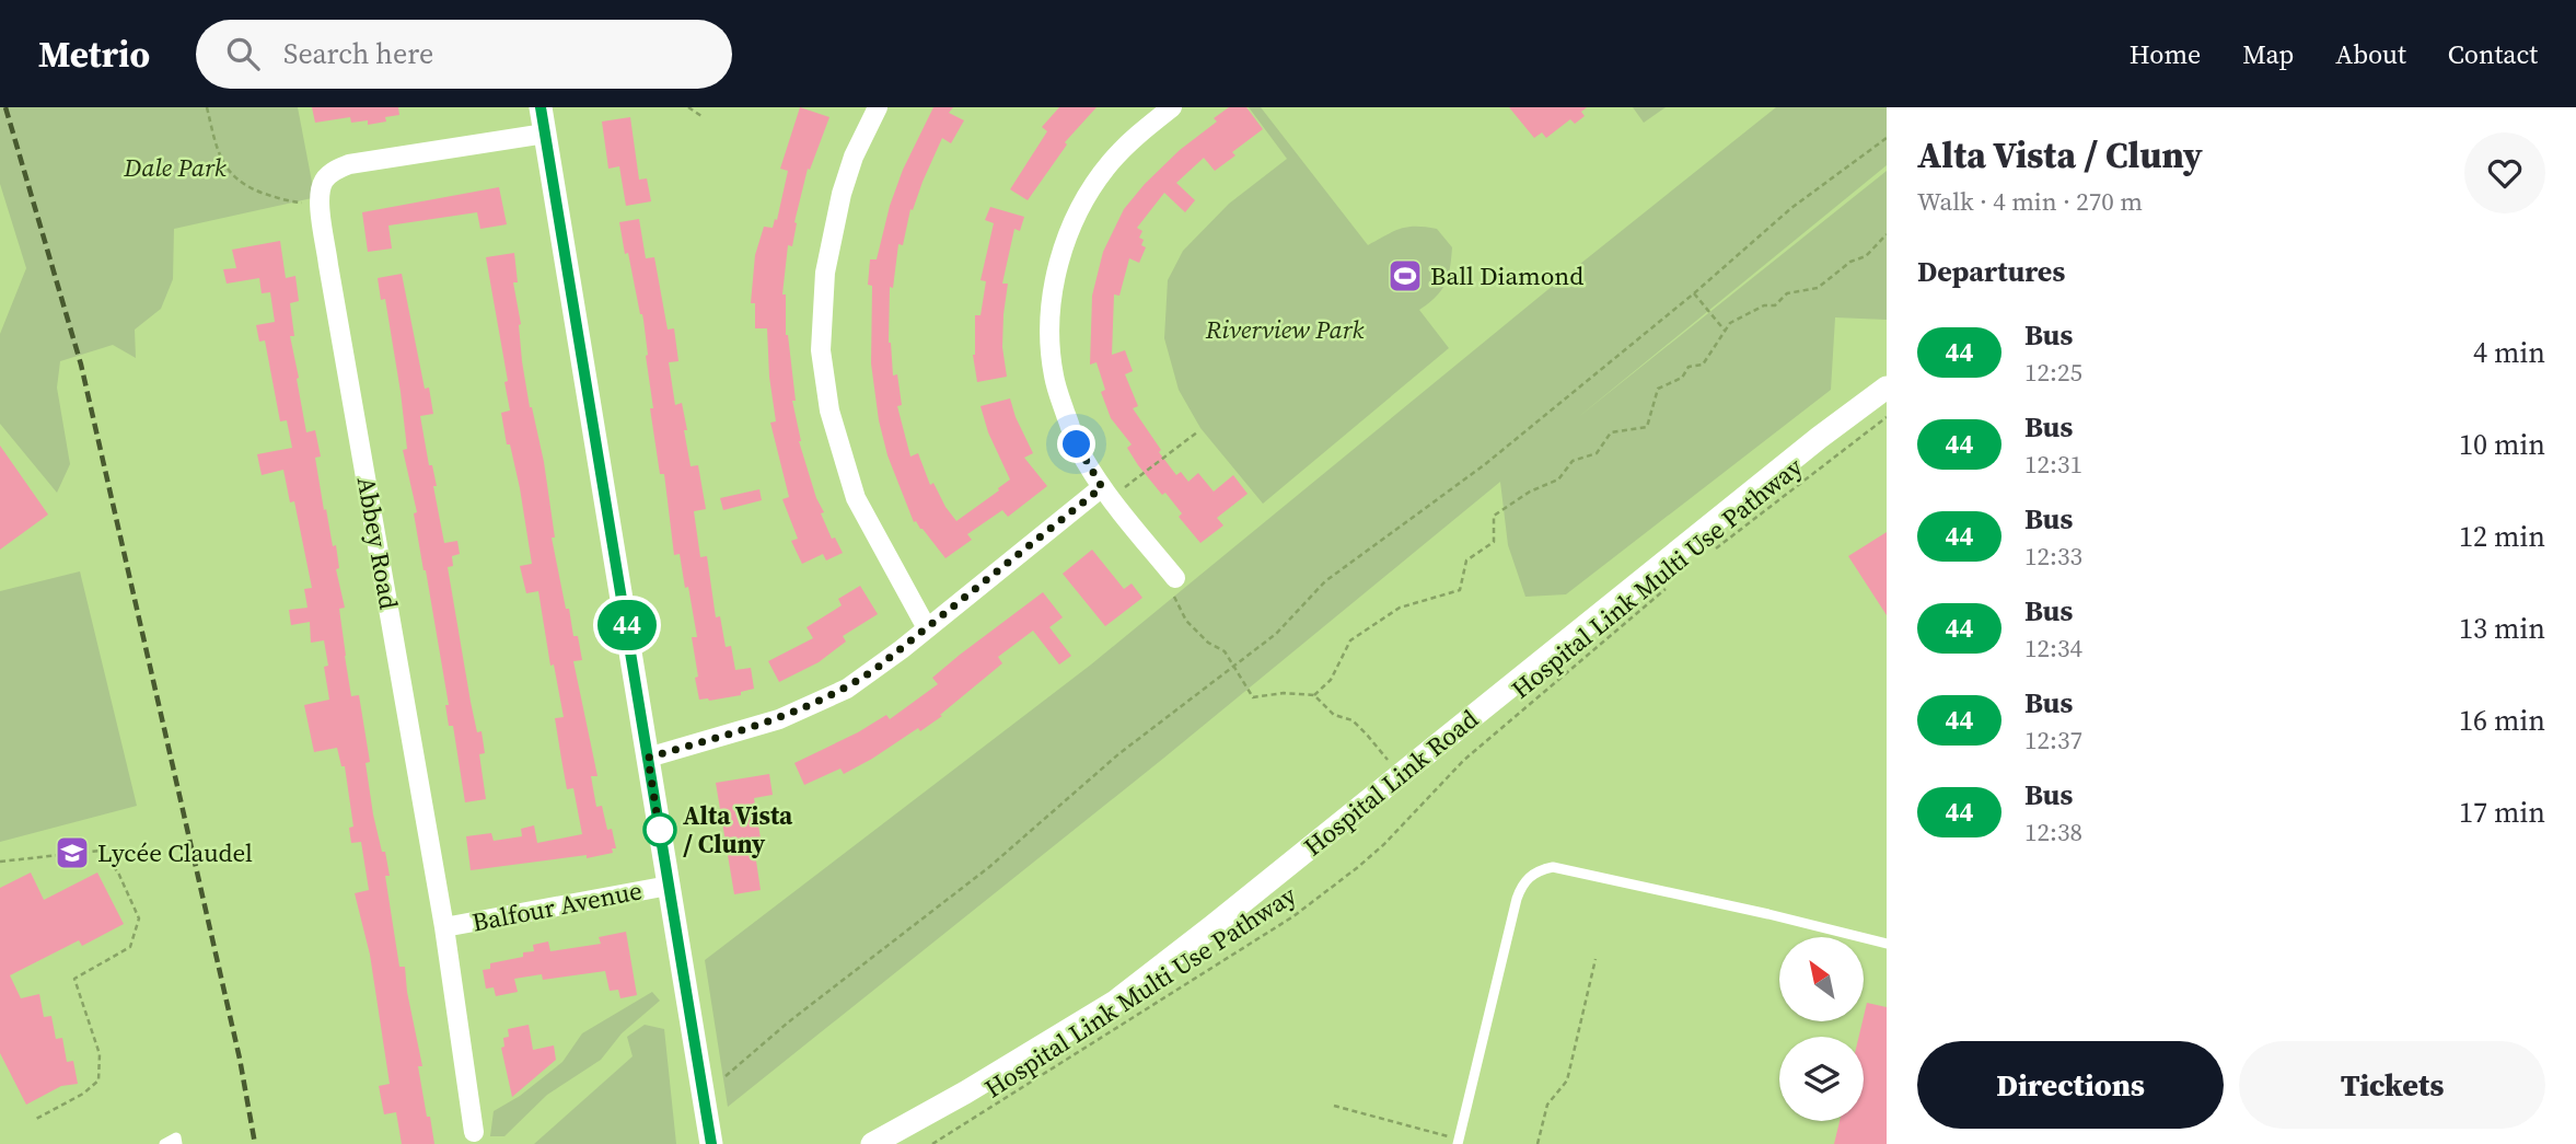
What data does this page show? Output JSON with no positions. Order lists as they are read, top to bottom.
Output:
{
  "streets": {
    "street": ["Abbey Road", "Hospital Link Road", "Balfour Avenue"],
    "path": ["Hospital Link Multi Use Pathway"]
  },
  "crossings": [
    ["Abbey Road", "Balfour Avenue"]
  ],
  "parks": ["Dale Park", "Riverview Park"],
  "places": {
    "sports": ["Ball Diamond"],
    "other": ["Alta Vista / Cluny"],
    "school or university": ["Lycée Claudel"]
  },
  "lines": ["bus line 44"],
  "north": "top left",
  "page": {
    "header": "Metrio",
    "search": "Search here",
    "nav": [
      "Home",
      "Map",
      "About",
      "Contact"
    ],
    "on_map": "44",
    "heading": [
      ["Alta Vista / Cluny", "Walk · 4 min · 270 m"],
      "Departures"
    ],
    "list": [
      {
        "mark": "44",
        "name": "Bus",
        "note": "12:25",
        "value": "4 min"
      },
      {
        "mark": "44",
        "name": "Bus",
        "note": "12:31",
        "value": "10 min"
      },
      {
        "mark": "44",
        "name": "Bus",
        "note": "12:33",
        "value": "12 min"
      },
      {
        "mark": "44",
        "name": "Bus",
        "note": "12:34",
        "value": "13 min"
      },
      {
        "mark": "44",
        "name": "Bus",
        "note": "12:37",
        "value": "16 min"
      },
      {
        "mark": "44",
        "name": "Bus",
        "note": "12:38",
        "value": "17 min"
      }
    ],
    "buttons": ["Directions", "Tickets"]
  }
}
